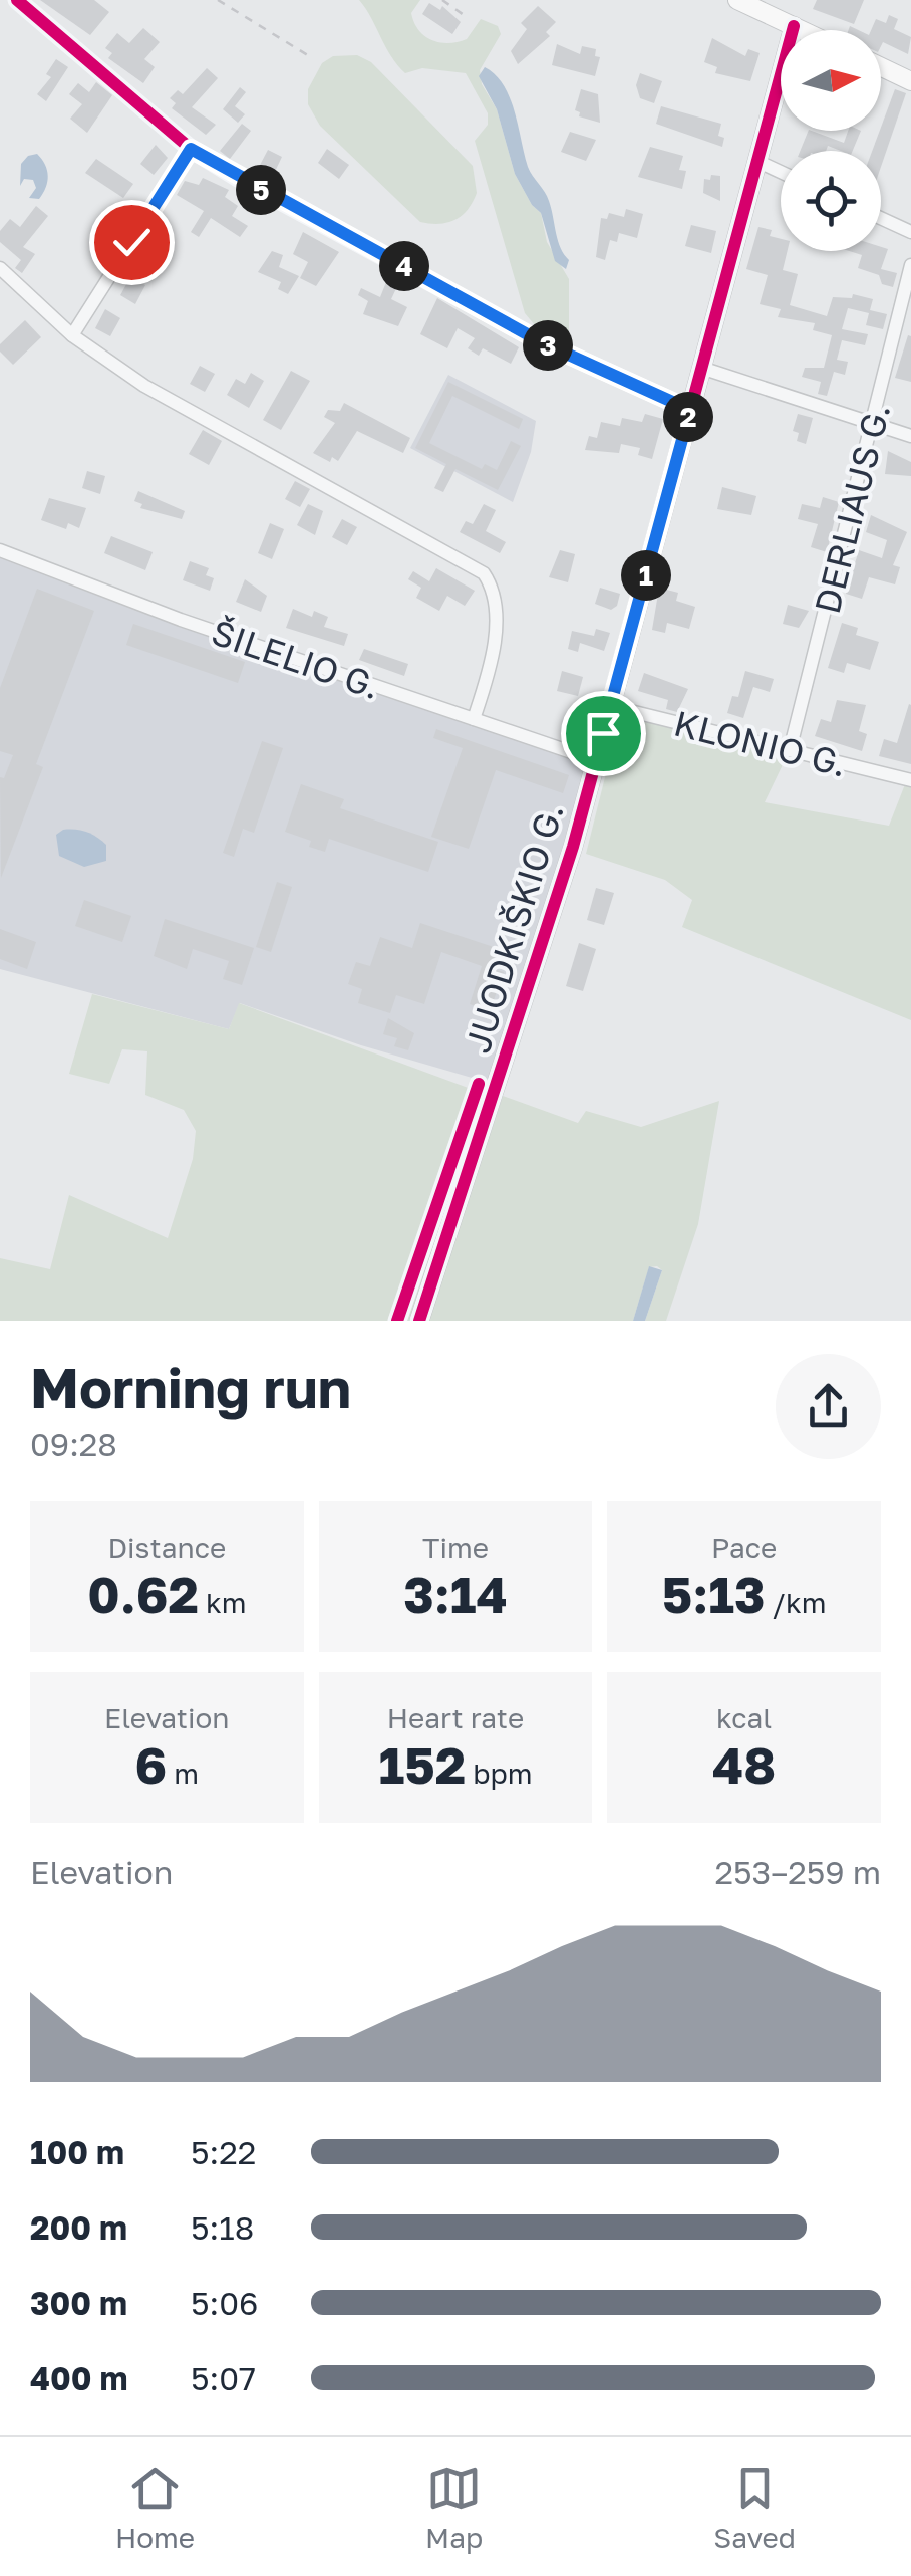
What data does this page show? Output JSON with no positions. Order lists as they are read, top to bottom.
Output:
{
  "streets": {
    "street": [
      "DERLIAUS G.",
      "ŠILELIO G.",
      "KLONIO G.",
      "JUODKIŠKIO G."
    ]
  },
  "crossings": [
    ["DERLIAUS G.", "KLONIO G."],
    ["ŠILELIO G.", "JUODKIŠKIO G."],
    ["KLONIO G.", "JUODKIŠKIO G."]
  ],
  "north": "right",
  "page": {
    "pins": [
      "5",
      "4",
      "3",
      "2",
      "1"
    ],
    "heading": ["Morning run", "09:28"],
    "stats": [
      ["Distance", "0.62 km"],
      ["Time", "3:14"],
      ["Pace", "5:13 /km"],
      ["Elevation", "6 m"],
      ["Heart rate", "152 bpm"],
      ["kcal", "48"]
    ],
    "chart": ["Elevation", "253–259 m"],
    "list": [
      {
        "name": "100 m",
        "note": "5:22"
      },
      {
        "name": "200 m",
        "note": "5:18"
      },
      {
        "name": "300 m",
        "note": "5:06"
      },
      {
        "name": "400 m",
        "note": "5:07"
      }
    ],
    "tabs": ["Home", "Map", "Saved"]
  }
}
